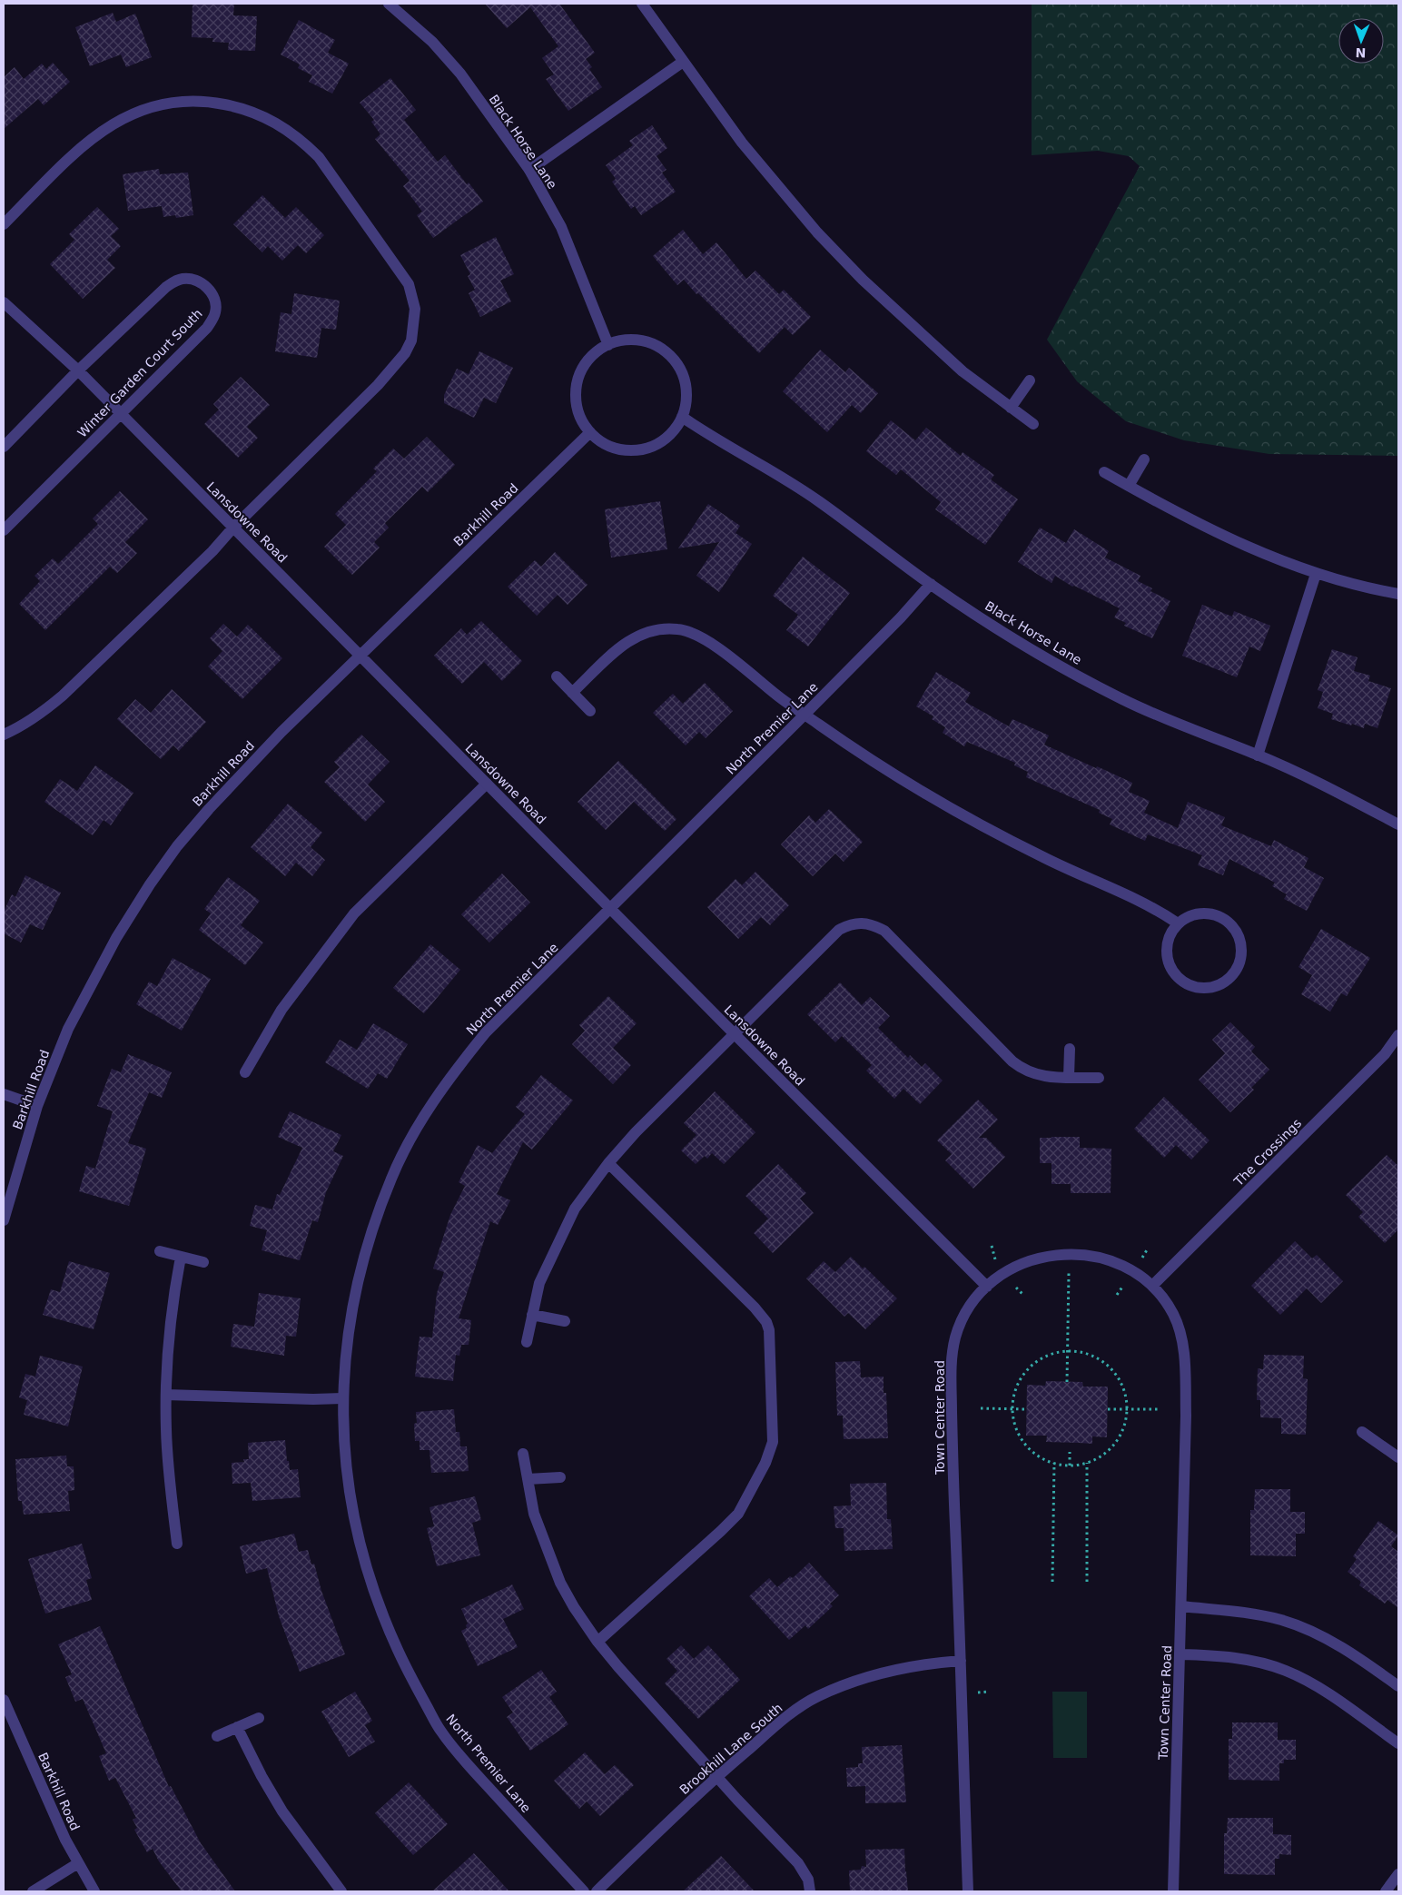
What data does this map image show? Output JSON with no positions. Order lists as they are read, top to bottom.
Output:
{
  "streets": {
    "street": [
      "Black Horse Lane",
      "Winter Garden Court South",
      "Barkhill Road",
      "Lansdowne Road",
      "North Premier Lane",
      "The Crossings",
      "Town Center Road",
      "Brookhill Lane South"
    ]
  },
  "crossings": [
    ["Black Horse Lane", "Barkhill Road"],
    ["Black Horse Lane", "North Premier Lane"],
    ["Winter Garden Court South", "Lansdowne Road"],
    ["Barkhill Road", "Lansdowne Road"],
    ["Lansdowne Road", "North Premier Lane"],
    ["Lansdowne Road", "Town Center Road"],
    ["The Crossings", "Town Center Road"],
    ["Town Center Road", "Brookhill Lane South"]
  ],
  "north": "bottom"
}
